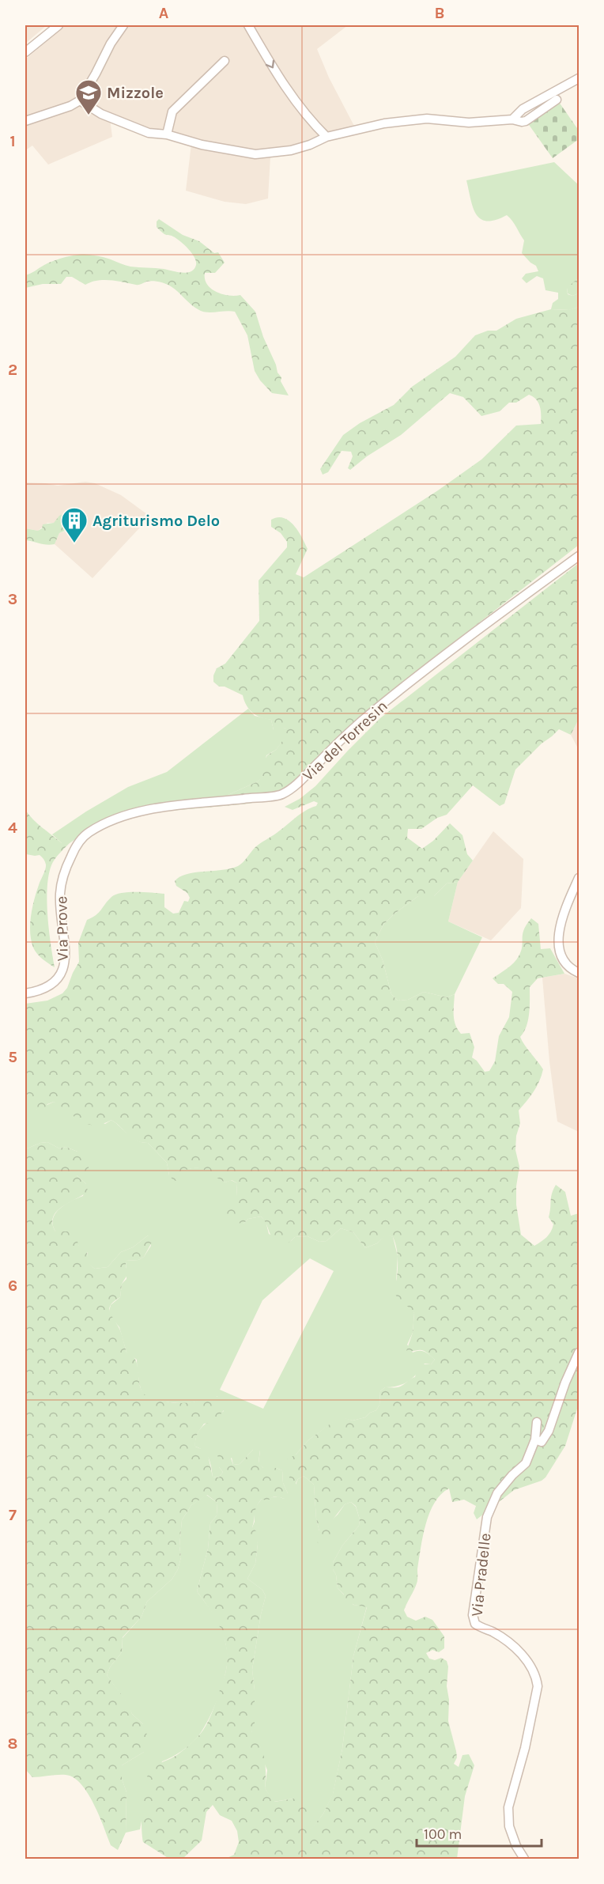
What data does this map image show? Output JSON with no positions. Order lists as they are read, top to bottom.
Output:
{
  "streets": {
    "street": ["Via del Torresin", "Via Prove", "Via Pradelle"]
  },
  "crossings": [
    ["Via del Torresin", "Via Prove"]
  ],
  "places": {
    "school or university": ["Mizzole"],
    "building": ["Agriturismo Delo"]
  },
  "scale_bar": "100 m",
  "grid": {
    "columns": ["A", "B"],
    "rows": [
      "1",
      "2",
      "3",
      "4",
      "5",
      "6",
      "7",
      "8"
    ]
  }
}
